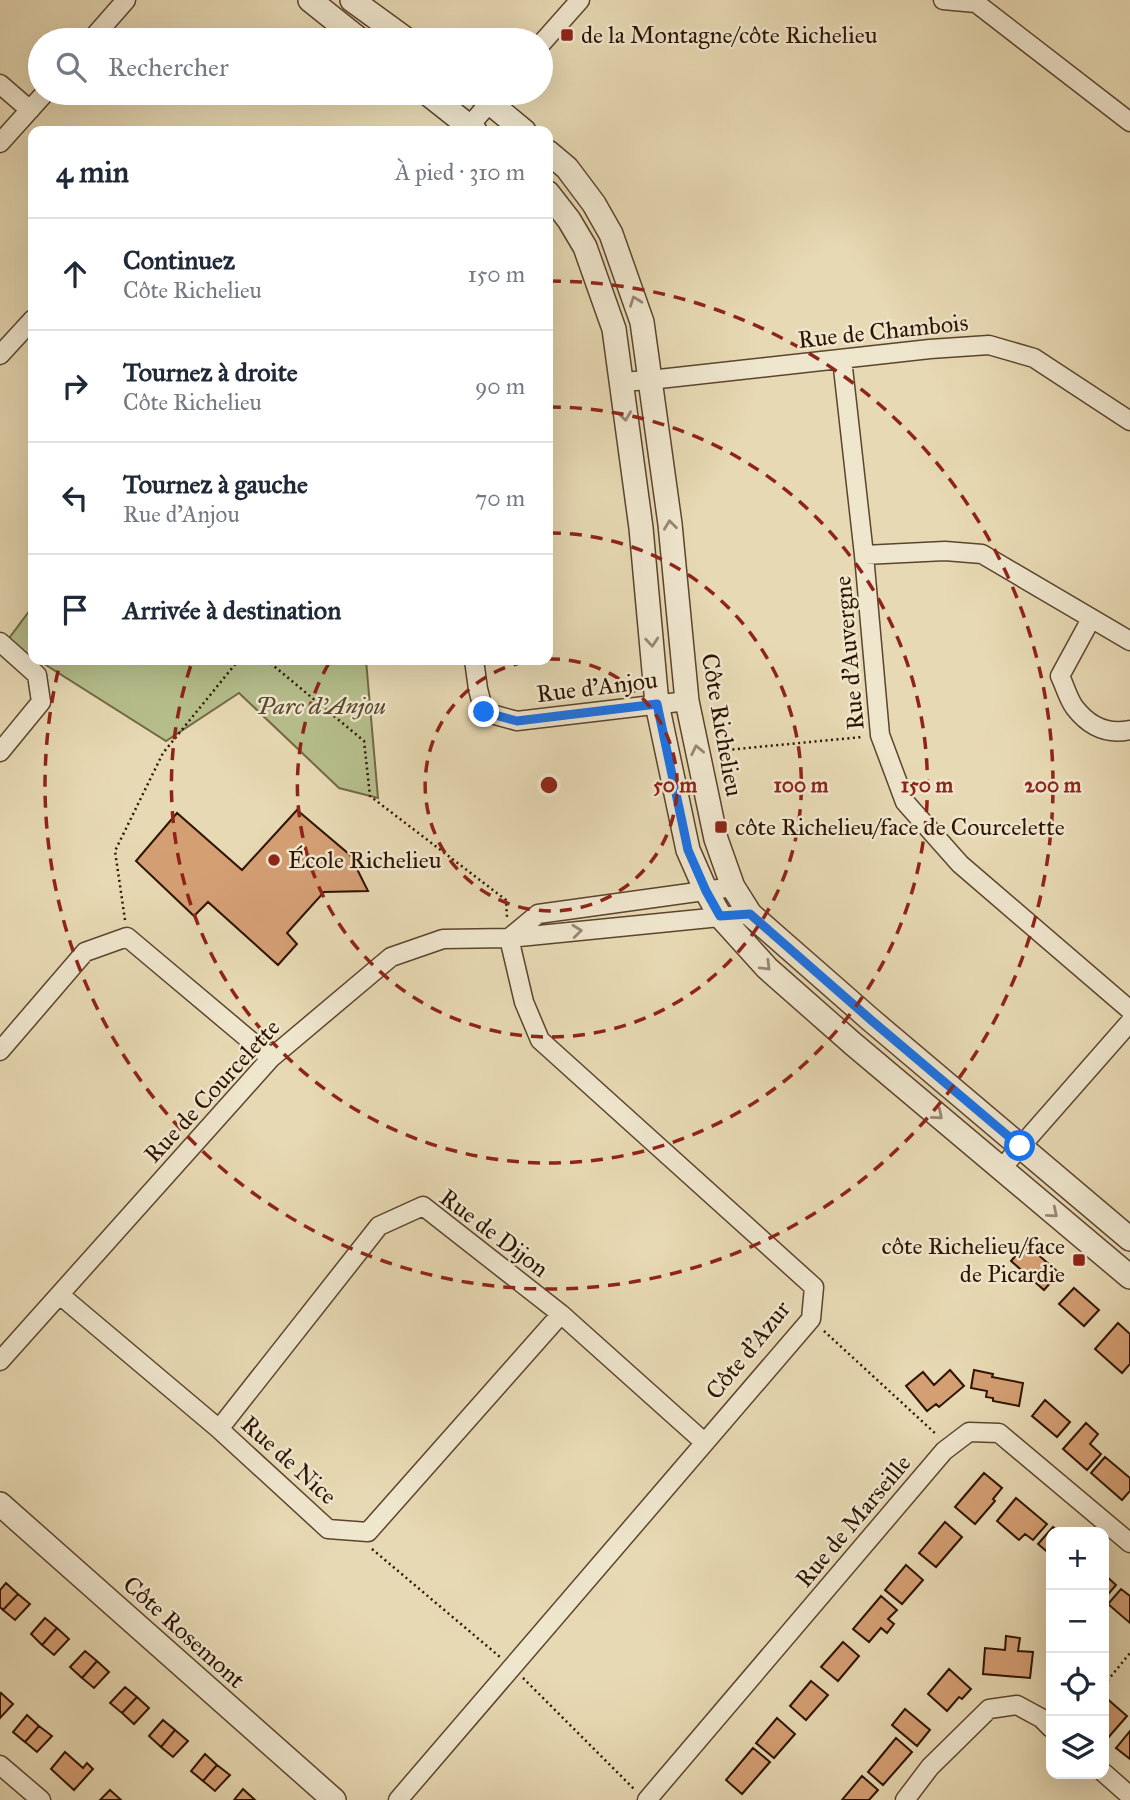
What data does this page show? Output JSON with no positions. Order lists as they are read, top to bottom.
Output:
{
  "streets": {
    "street": [
      "Rue de Chambois",
      "Rue d'Auvergne",
      "Rue d'Anjou",
      "Côte Richelieu",
      "Rue de Courcelette",
      "Rue de Dijon",
      "Côte d'Azur",
      "Rue de Nice",
      "Rue de Marseille",
      "Côte Rosemont"
    ]
  },
  "crossings": [
    ["Rue de Chambois", "Rue d'Auvergne"],
    ["Rue de Chambois", "Côte Richelieu"],
    ["Rue d'Anjou", "Côte Richelieu"],
    ["Côte Richelieu", "Rue de Courcelette"],
    ["Rue de Courcelette", "Côte d'Azur"],
    ["Rue de Courcelette", "Rue de Nice"],
    ["Rue de Dijon", "Côte d'Azur"],
    ["Rue de Dijon", "Rue de Nice"]
  ],
  "parks": ["Parc d'Anjou"],
  "places": {
    "transit": ["de la Montagne/côte Richelieu", "côte Richelieu/face de Courcelette", "côte Richelieu/face de Picardie"],
    "other": ["École Richelieu"]
  },
  "page": {
    "search": "Rechercher",
    "heading": ["4 min", "À pied · 310 m"],
    "list": [
      ["Continuez", "Côte Richelieu", "150 m"],
      ["Tournez à droite", "Côte Richelieu", "90 m"],
      ["Tournez à gauche", "Rue d'Anjou", "70 m"],
      "Arrivée à destination"
    ],
    "map_buttons": ["+", "−"]
  },
  "rings": [
    "50 m",
    "100 m",
    "150 m",
    "200 m"
  ]
}
